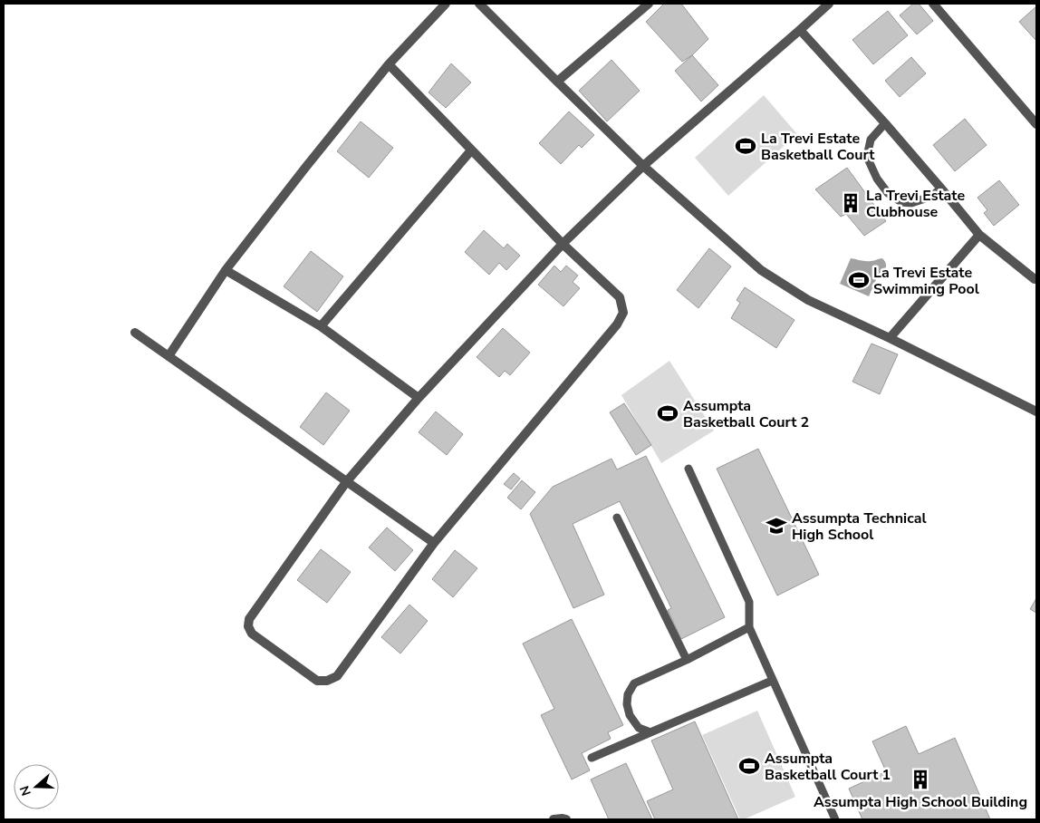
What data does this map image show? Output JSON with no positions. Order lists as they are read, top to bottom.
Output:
{
  "places": {
    "sports": [
      "La Trevi Estate Basketball Court",
      "La Trevi Estate Swimming Pool",
      "Assumpta Basketball Court 2",
      "Assumpta Basketball Court 1"
    ],
    "building": ["La Trevi Estate Clubhouse", "Assumpta High School Building"],
    "school or university": ["Assumpta Technical High School"]
  },
  "north": "left"
}
